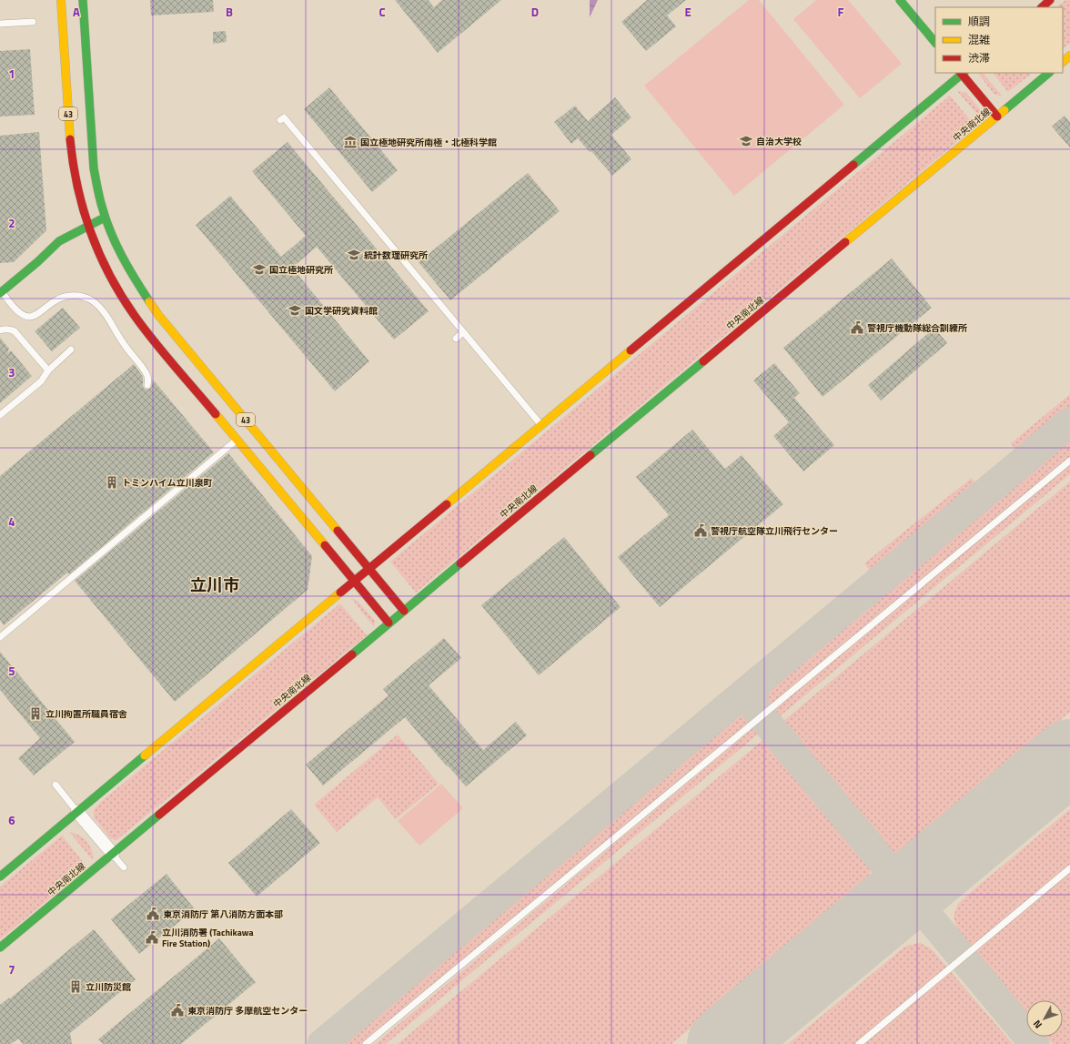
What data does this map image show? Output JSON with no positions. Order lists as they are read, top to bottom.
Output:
{
  "streets": {
    "main road": ["43", "中央南北線"]
  },
  "crossings": [
    ["43", "中央南北線"]
  ],
  "districts": ["立川市"],
  "places": {
    "school or university": [
      "自治大学校",
      "統計数理研究所",
      "国立極地研究所",
      "国文学研究資料館"
    ],
    "museum": ["国立極地研究所南極・北極科学館"],
    "public building": [
      "警視庁機動隊総合訓練所",
      "警視庁航空隊立川飛行センター",
      "東京消防庁 第八消防方面本部",
      "立川消防署 (Tachikawa Fire Station)",
      "東京消防庁 多摩航空センター"
    ],
    "building": ["トミンハイム立川泉町", "立川拘置所職員宿舎", "立川防災館"]
  },
  "legend": ["順調", "混雑", "渋滞"],
  "north": "bottom left",
  "grid": {
    "columns": [
      "A",
      "B",
      "C",
      "D",
      "E",
      "F"
    ],
    "rows": [
      "1",
      "2",
      "3",
      "4",
      "5",
      "6",
      "7"
    ]
  }
}
